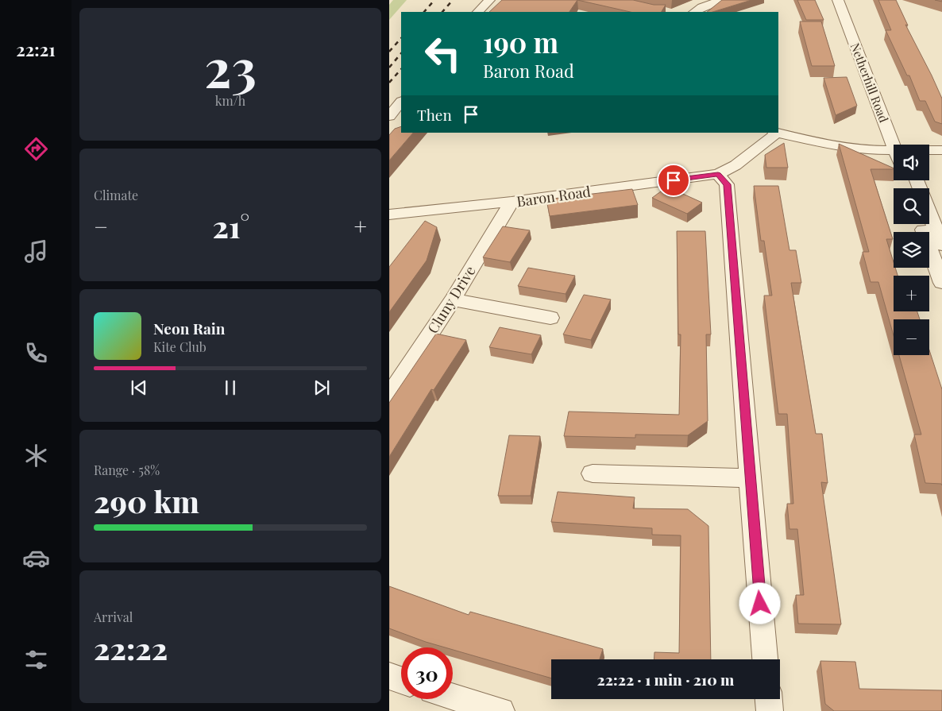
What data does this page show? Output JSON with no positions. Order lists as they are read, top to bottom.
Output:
{
  "streets": {
    "street": ["Netherhill Road", "Baron Road", "Cluny Drive"]
  },
  "crossings": [
    ["Baron Road", "Cluny Drive"]
  ],
  "page": {
    "tabs": "22:21",
    "tile": [
      ["23", "km/h"],
      "Climate",
      ["Range · 58%", "290 km"],
      ["Arrival", "22:22"]
    ],
    "turn": ["190 m", "Baron Road"],
    "then": "Then",
    "map_buttons": ["+", "−"],
    "heat": ["−", "21°", "+"],
    "song": ["Neon Rain", "Kite Club"],
    "limit": "30",
    "trip": "22:22 · 1 min · 210 m"
  }
}
